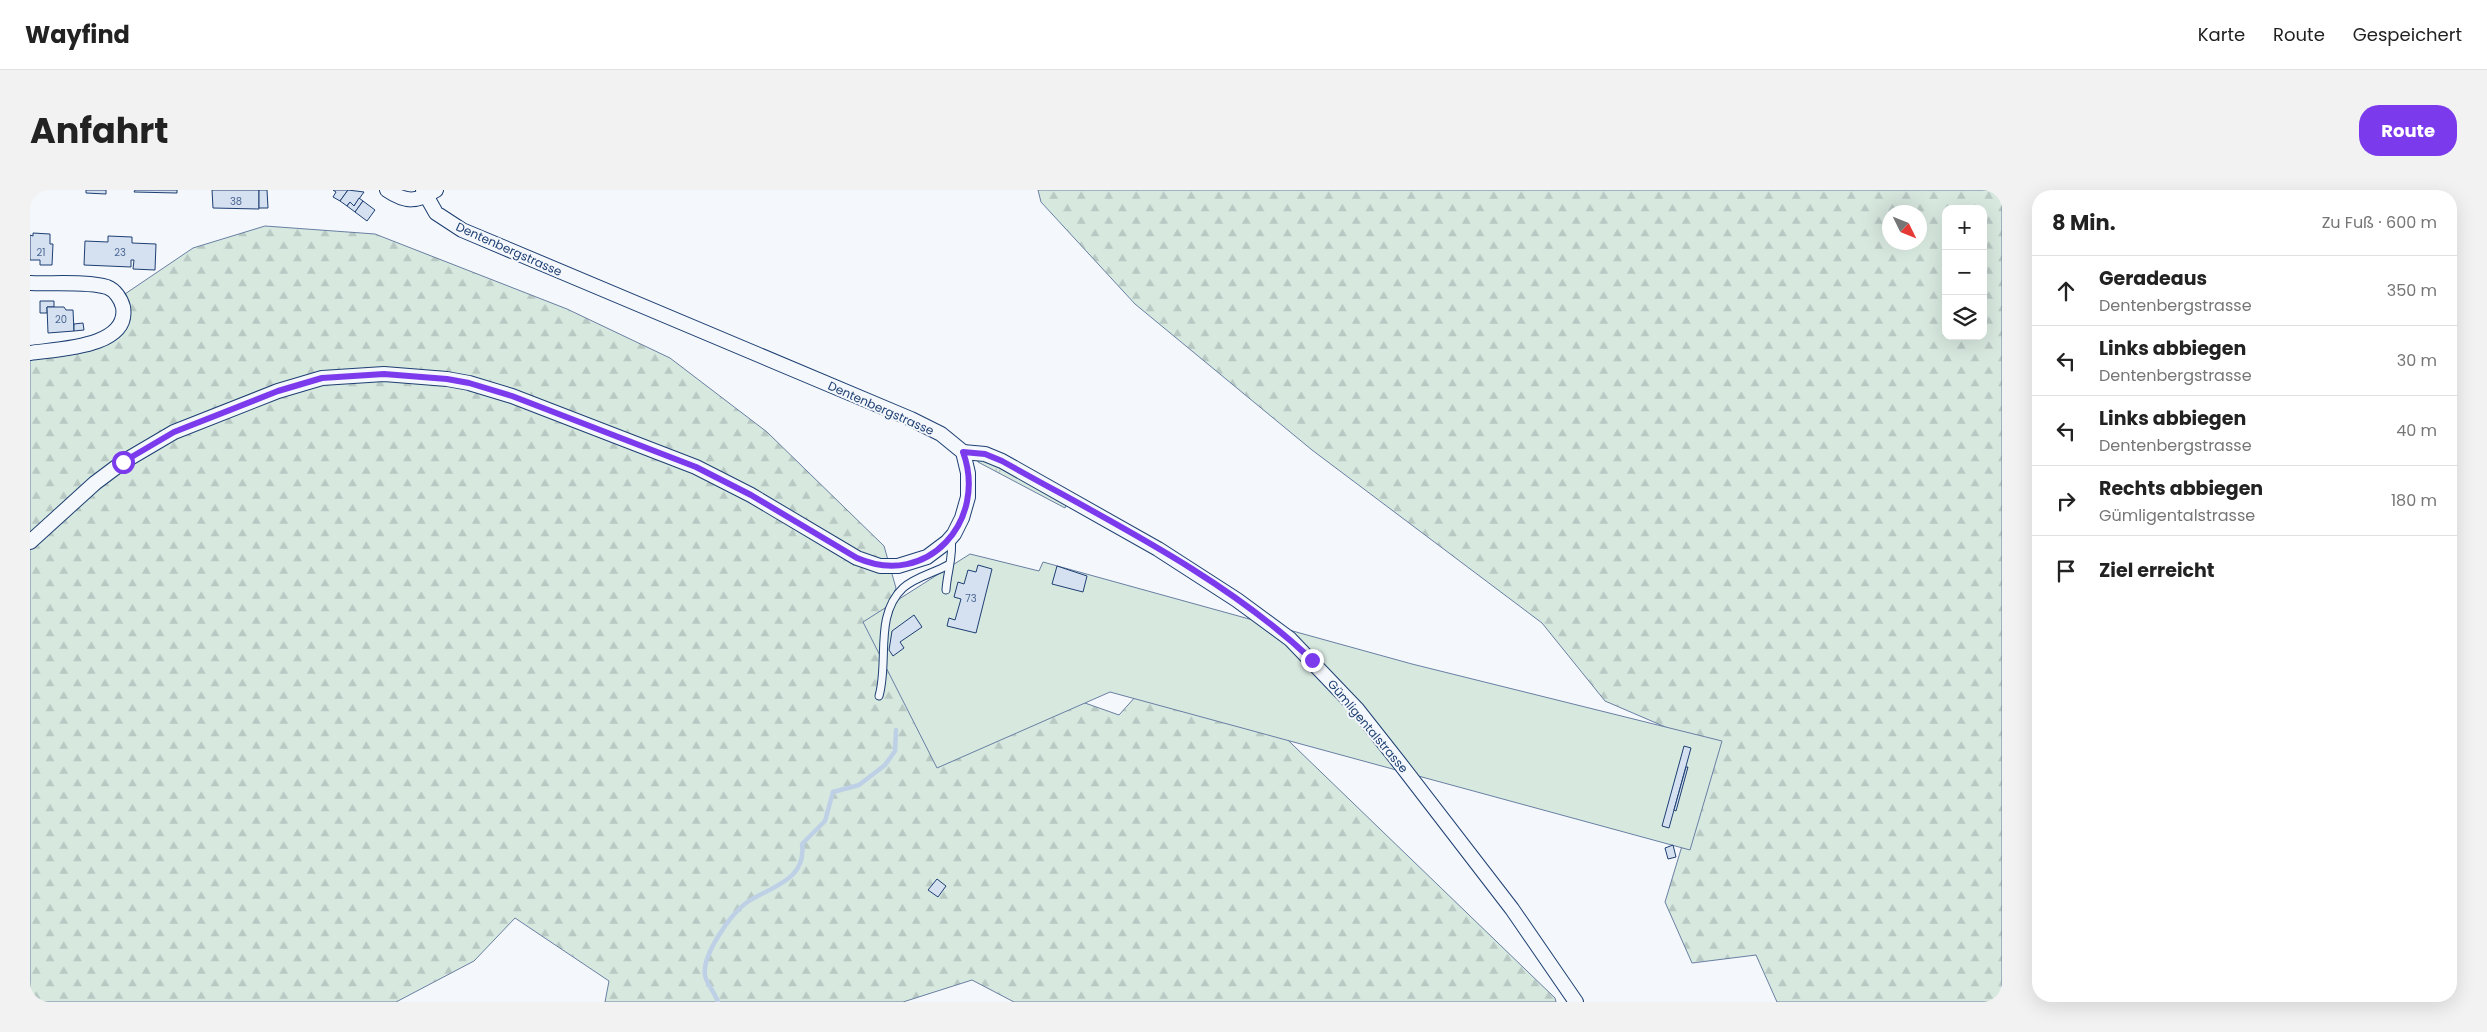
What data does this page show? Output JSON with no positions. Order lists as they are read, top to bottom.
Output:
{
  "streets": {
    "street": ["Dentenbergstrasse", "Gümligentalstrasse"]
  },
  "crossings": [
    ["Dentenbergstrasse", "Gümligentalstrasse"]
  ],
  "house_numbers": [
    "38",
    "21",
    "23",
    "20",
    "73"
  ],
  "north": "bottom right",
  "page": {
    "header": "Wayfind",
    "nav": ["Karte", "Route", "Gespeichert"],
    "title": "Anfahrt",
    "buttons": "Route",
    "heading": ["8 Min.", "Zu Fuß · 600 m"],
    "map_buttons": ["+", "−"],
    "list": [
      ["Geradeaus", "Dentenbergstrasse", "350 m"],
      ["Links abbiegen", "Dentenbergstrasse", "30 m"],
      ["Links abbiegen", "Dentenbergstrasse", "40 m"],
      ["Rechts abbiegen", "Gümligentalstrasse", "180 m"],
      "Ziel erreicht"
    ]
  }
}
